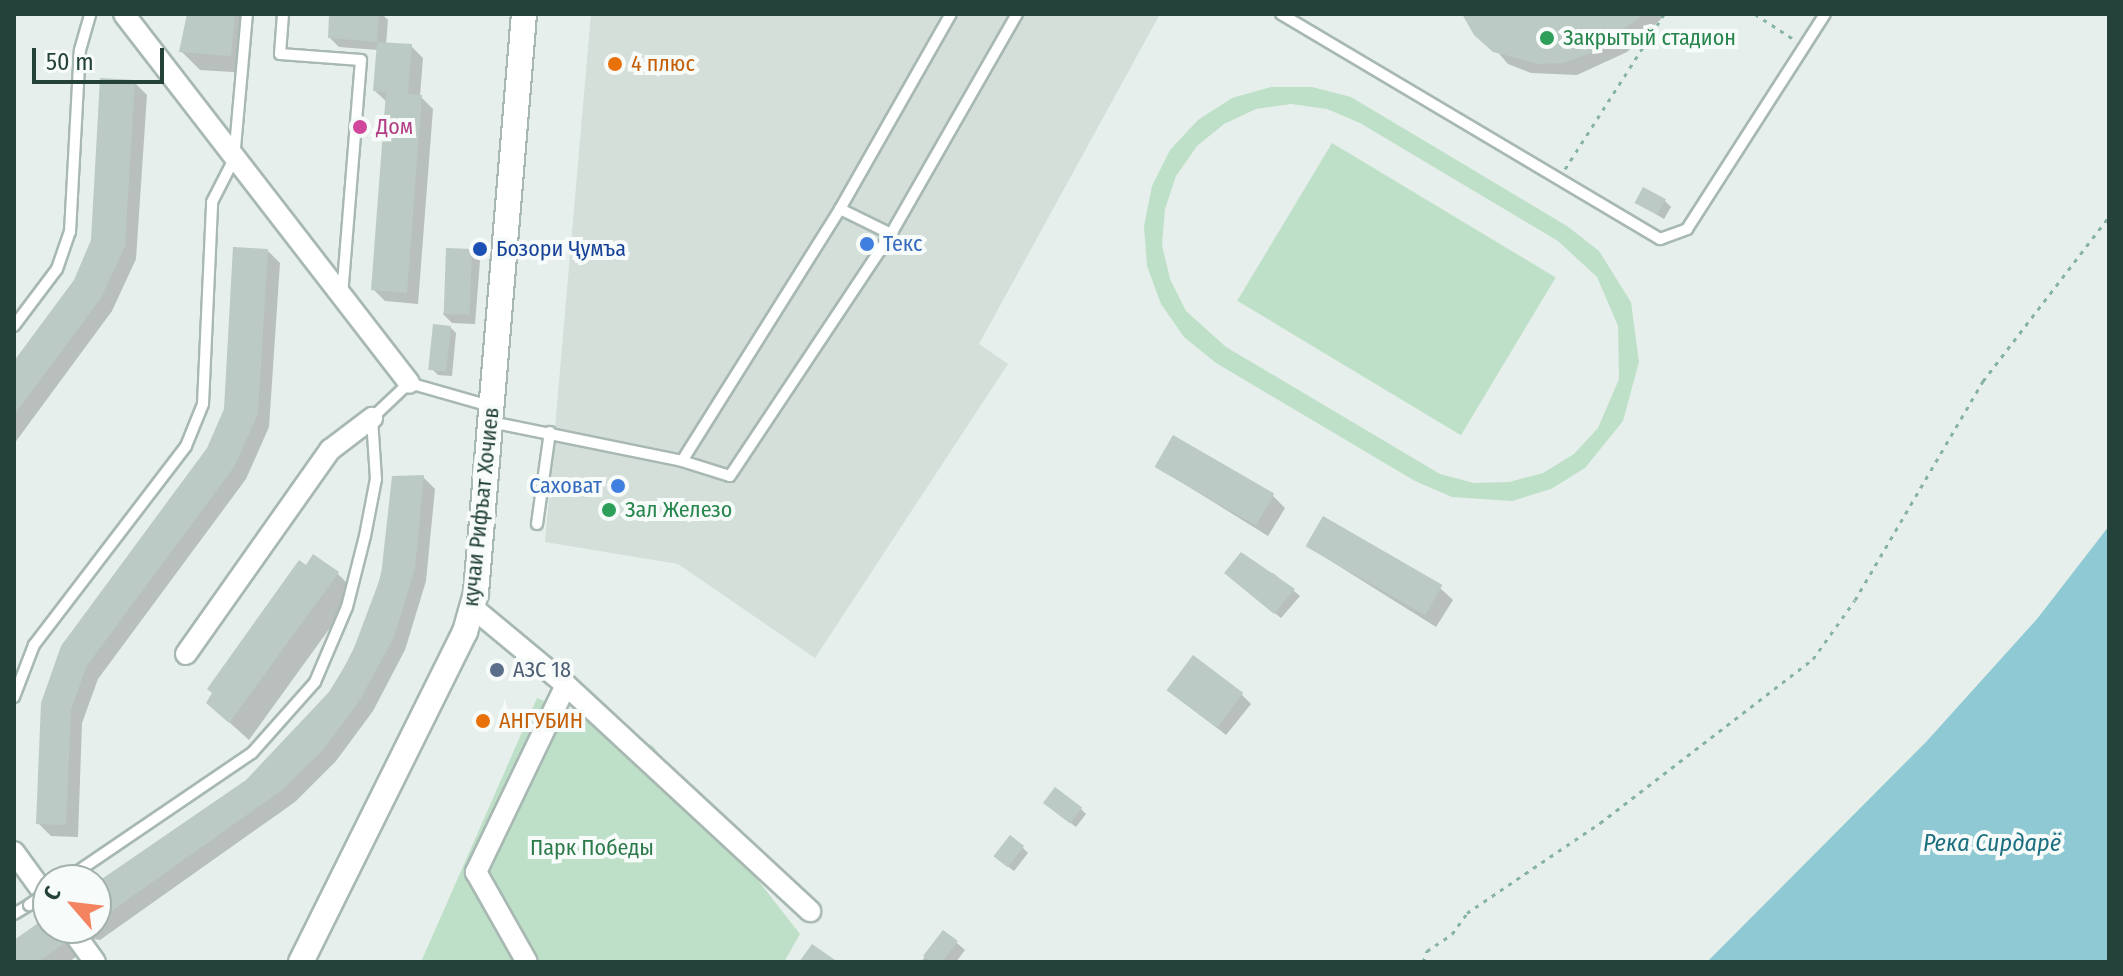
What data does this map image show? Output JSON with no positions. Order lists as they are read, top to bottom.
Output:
{
  "streets": {
    "main road": ["кучаи Рифъат Хочиев"]
  },
  "water": ["Река Сирдарё"],
  "parks": ["Парк Победы"],
  "places": [
    "Закрытый стадион",
    "4 плюс",
    "Дом",
    "Текс",
    "Бозори Ҷумъа",
    "Саховат",
    "Зал Железо",
    "АЗС 18",
    "АНГУБИН"
  ],
  "scale_bar": "50 m",
  "north": "top left"
}
